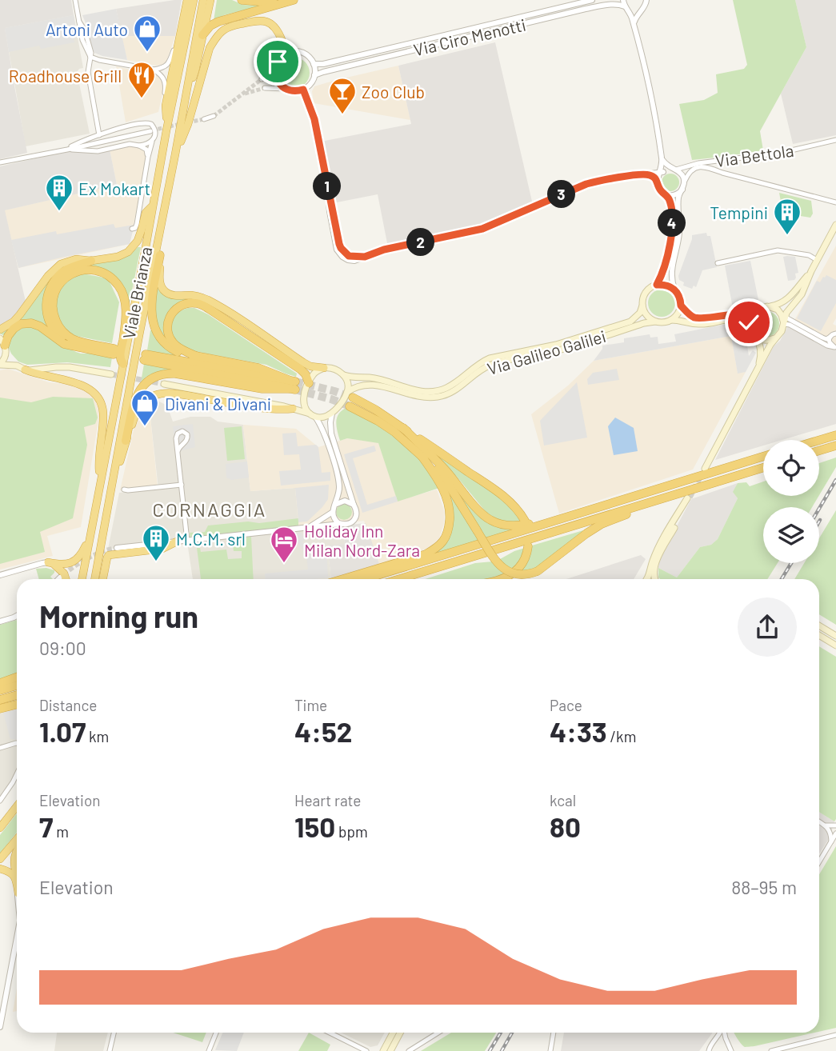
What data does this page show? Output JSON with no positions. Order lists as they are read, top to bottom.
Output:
{
  "streets": {
    "highway": ["Viale Brianza"],
    "main road": ["Via Galileo Galilei"],
    "street": ["Via Ciro Menotti", "Via Bettola"]
  },
  "districts": ["CORNAGGIA"],
  "places": {
    "shop": ["Artoni Auto", "Divani & Divani"],
    "restaurant": ["Roadhouse Grill"],
    "bar": ["Zoo Club"],
    "building": ["Ex Mokart", "Tempini", "M.C.M. srl"],
    "hotel": ["Holiday Inn Milan Nord-Zara"]
  },
  "page": {
    "pins": [
      "1",
      "3",
      "4",
      "2"
    ],
    "heading": ["Morning run", "09:00"],
    "stats": [
      ["Distance", "1.07 km"],
      ["Time", "4:52"],
      ["Pace", "4:33 /km"],
      ["Elevation", "7 m"],
      ["Heart rate", "150 bpm"],
      ["kcal", "80"]
    ],
    "chart": ["Elevation", "88–95 m"]
  }
}
